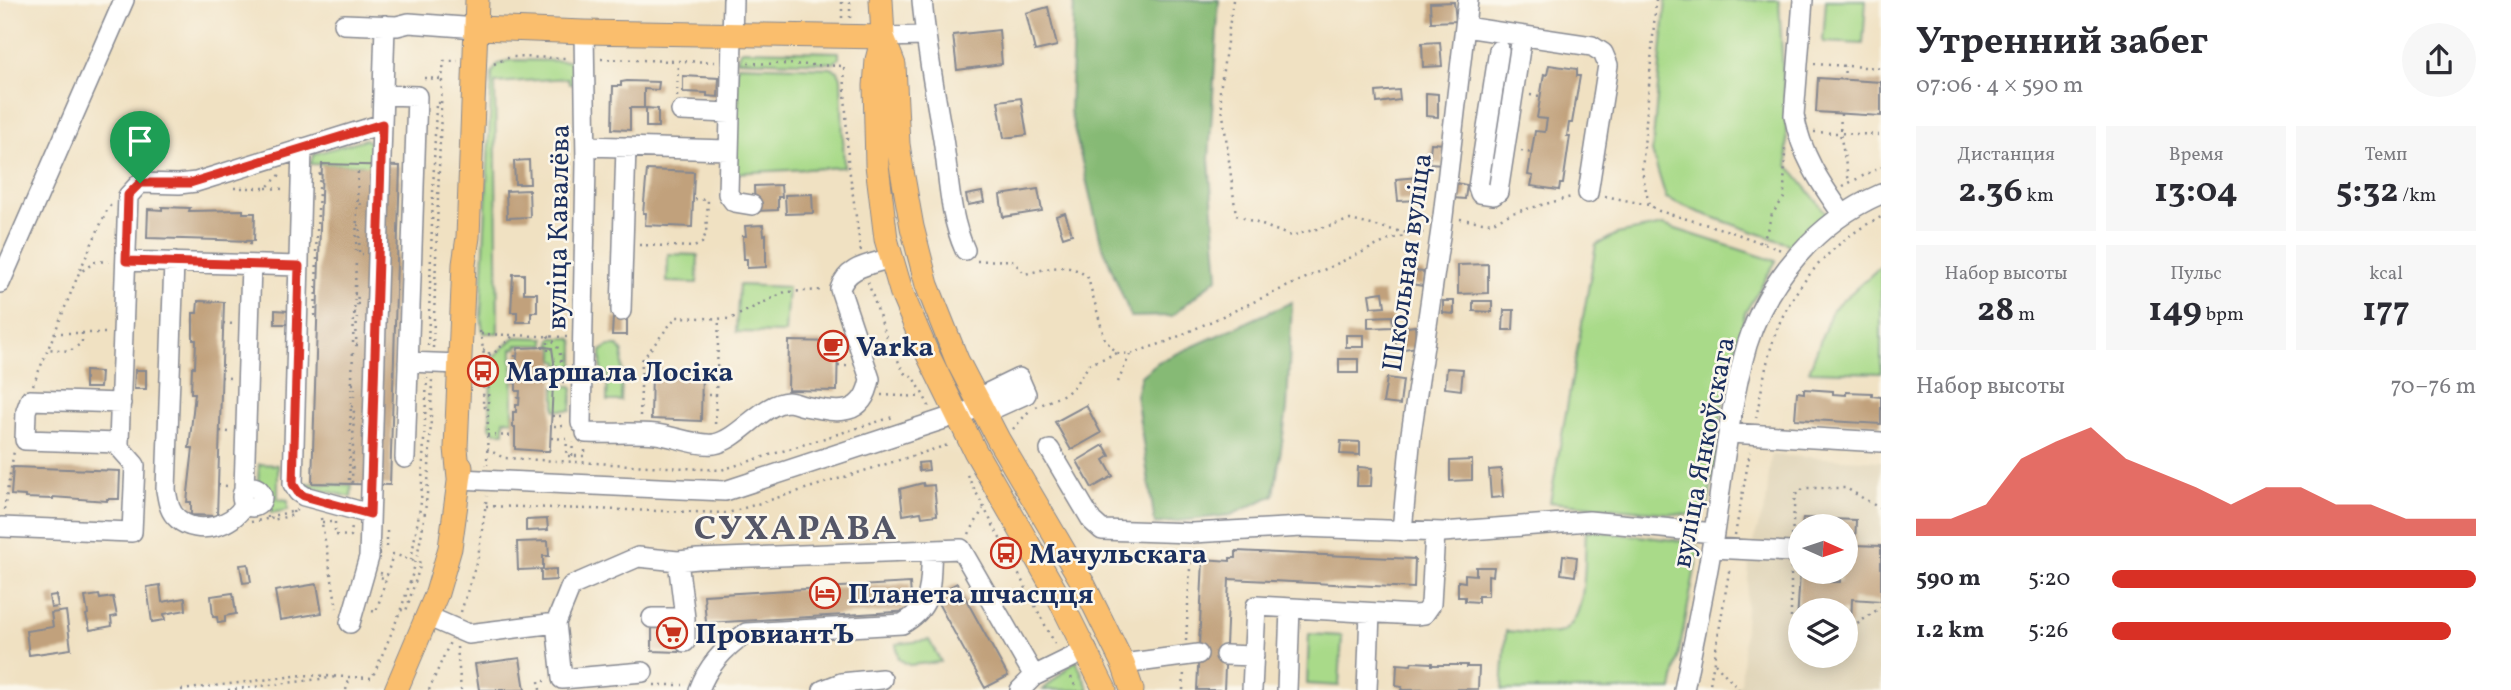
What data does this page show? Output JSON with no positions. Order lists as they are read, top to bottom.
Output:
{
  "streets": {
    "street": ["вуліца Кавалёва", "Школьная вуліца", "вуліца Янкоўскага"]
  },
  "districts": ["СУХАРАВА"],
  "places": {
    "cafe": ["Varka"],
    "bus stop": ["Маршала Лосіка", "Мачульскага"],
    "hotel": ["Планета шчасцця"],
    "supermarket": ["ПровиантЪ"]
  },
  "north": "right",
  "page": {
    "heading": ["Утренний забег", "07:06 · 4 × 590 m"],
    "stats": [
      ["Дистанция", "2.36 km"],
      ["Время", "13:04"],
      ["Темп", "5:32 /km"],
      ["Набор высоты", "28 m"],
      ["Пульс", "149 bpm"],
      ["kcal", "177"]
    ],
    "chart": ["Набор высоты", "70–76 m"],
    "list": [
      {
        "name": "590 m",
        "note": "5:20"
      },
      {
        "name": "1.2 km",
        "note": "5:26"
      }
    ]
  }
}
